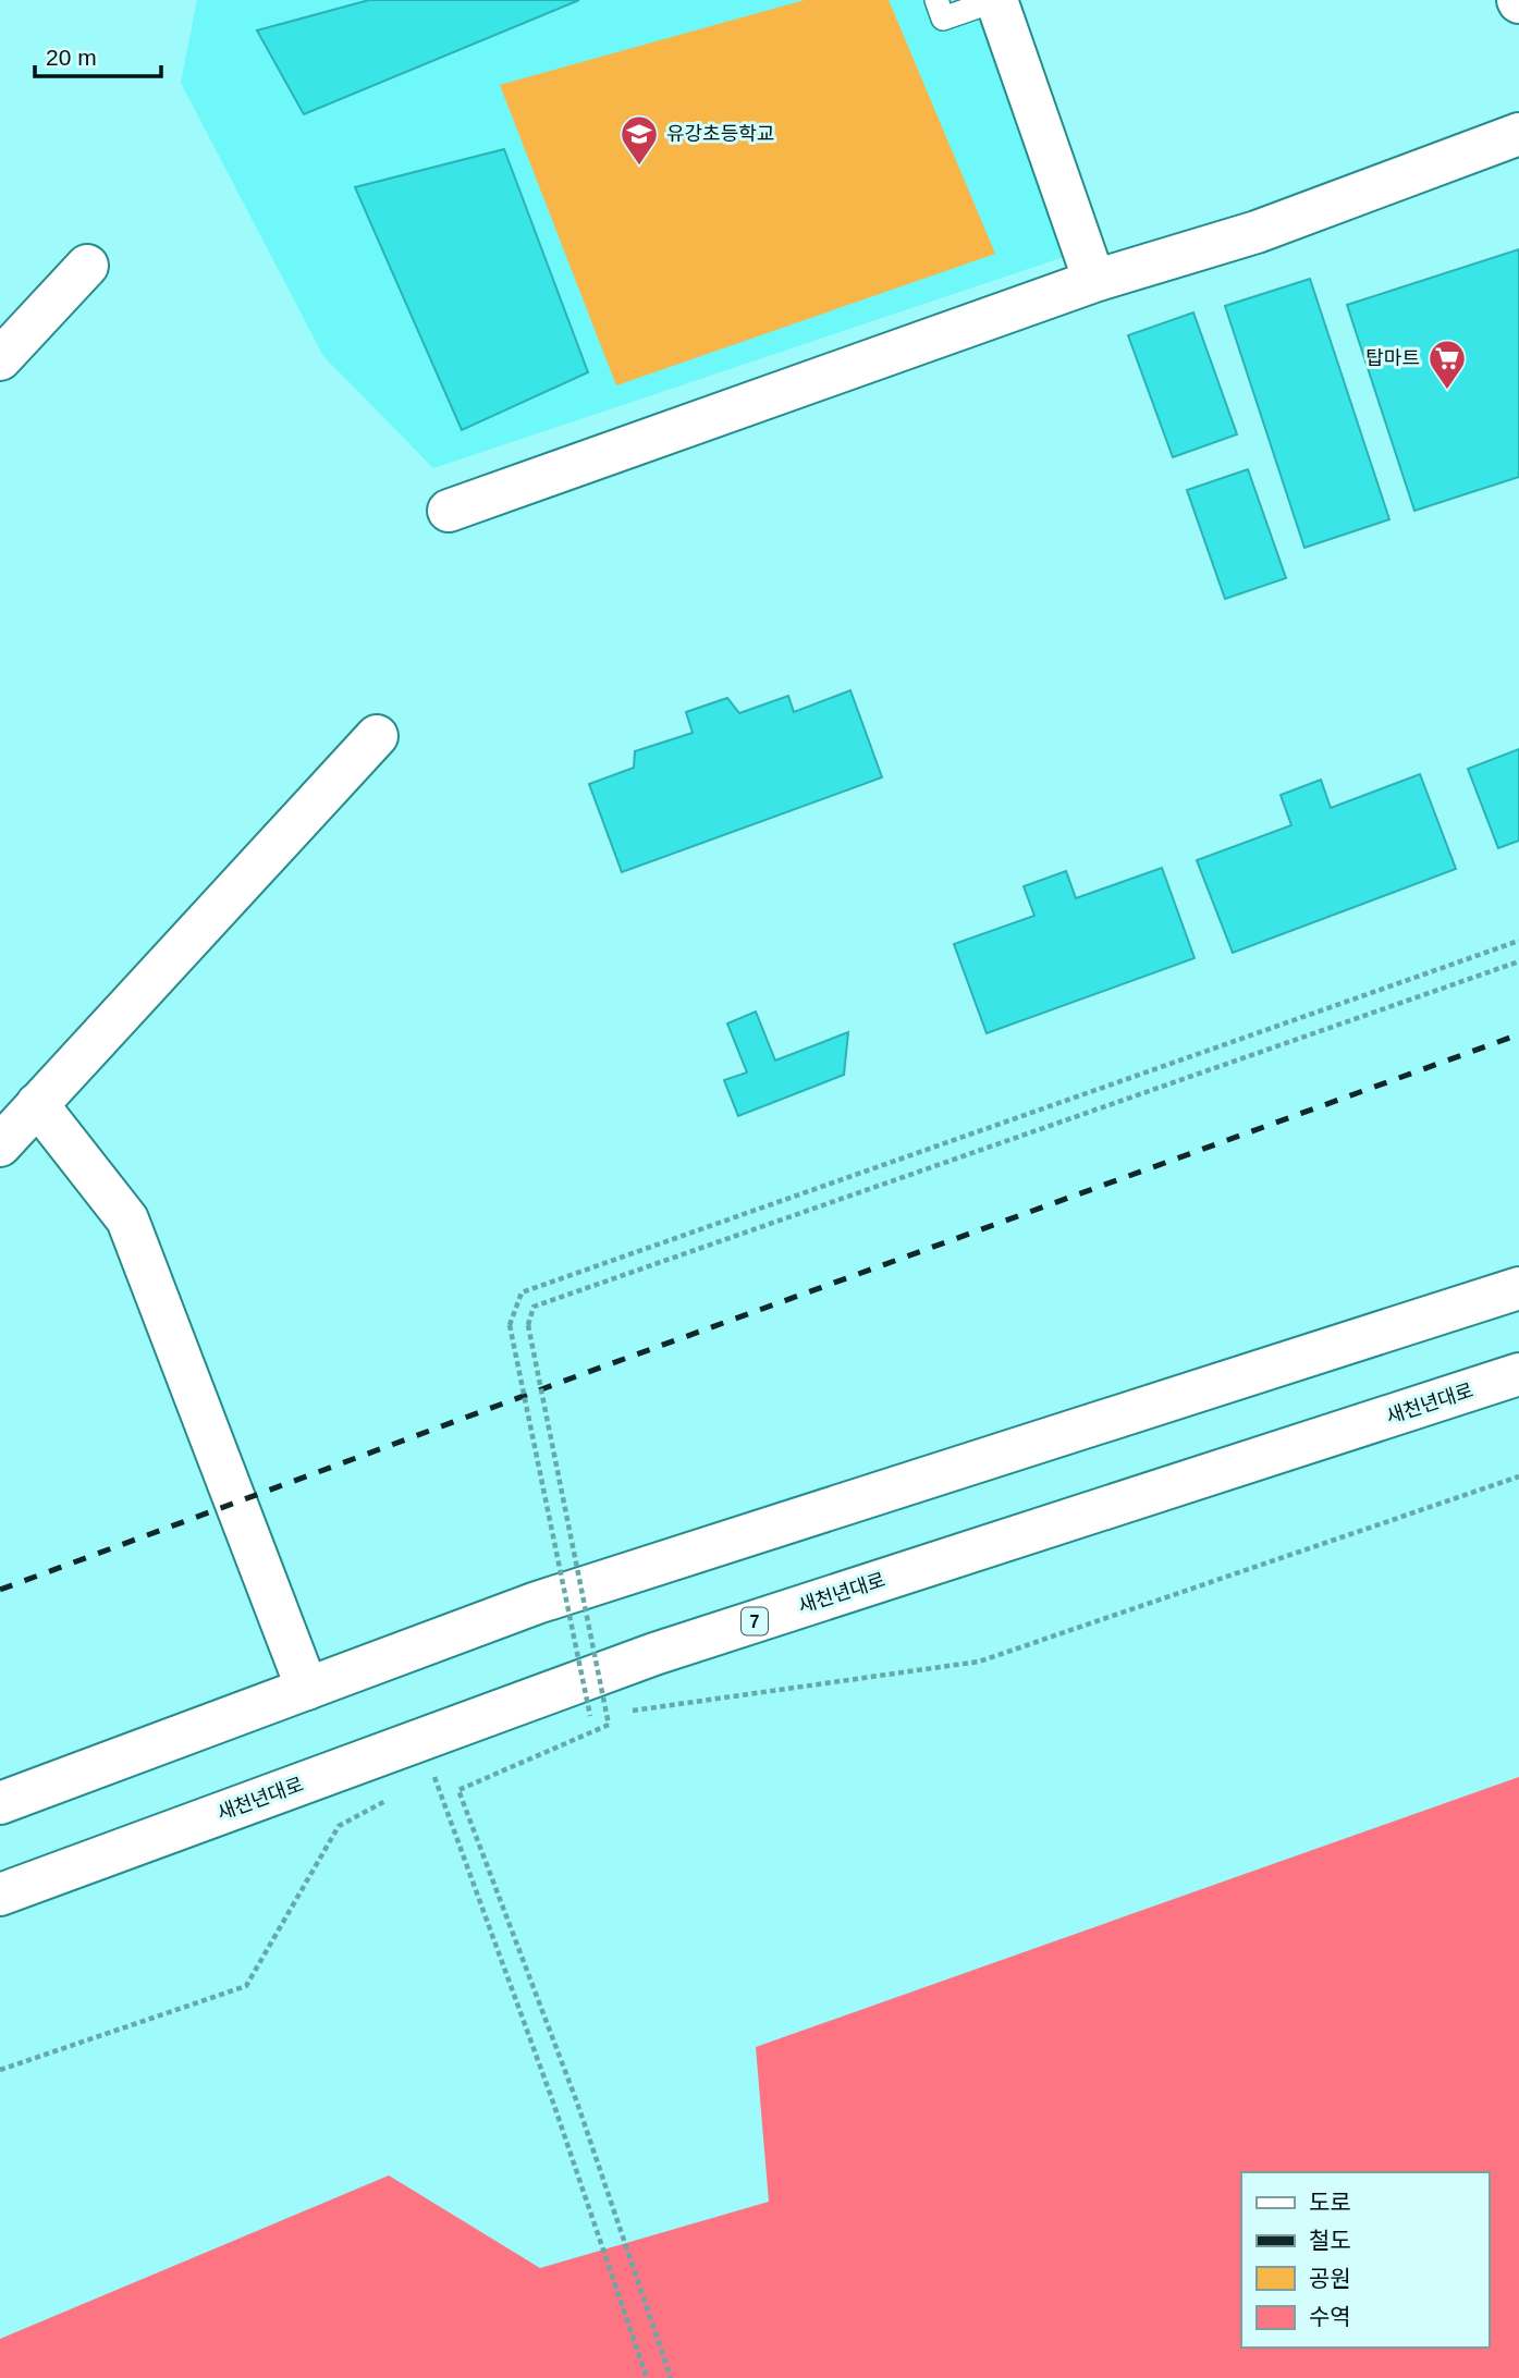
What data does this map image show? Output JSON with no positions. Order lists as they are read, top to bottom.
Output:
{
  "streets": {
    "main road": ["새천년대로", "7"]
  },
  "places": {
    "school or university": ["유강초등학교"],
    "supermarket": ["탑마트"]
  },
  "legend": [
    "도로",
    "철도",
    "공원",
    "수역"
  ],
  "scale_bar": "20 m"
}
